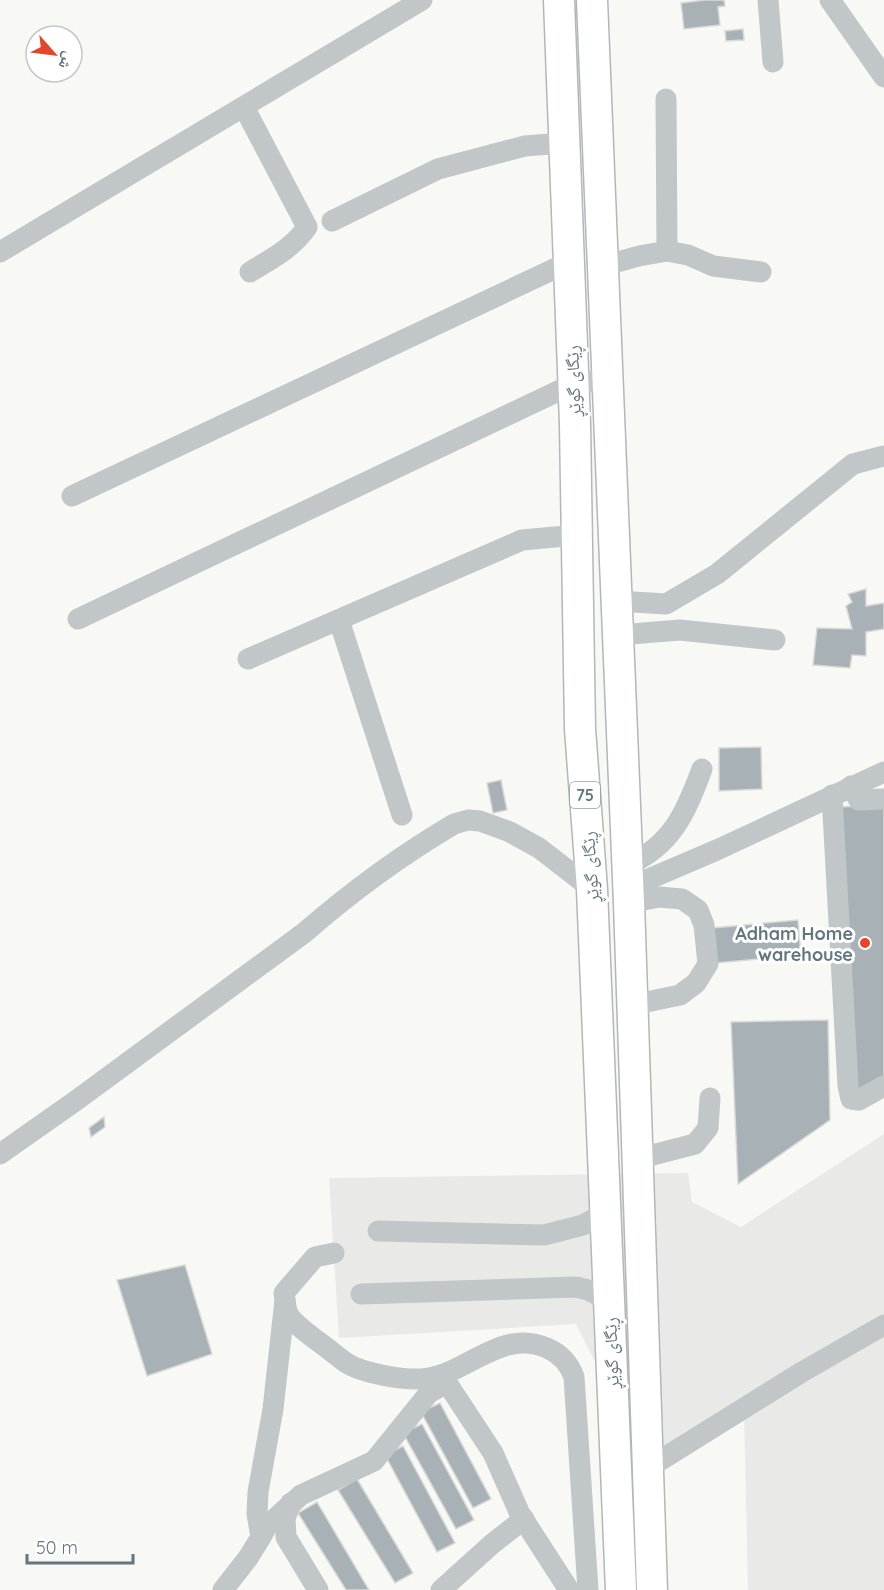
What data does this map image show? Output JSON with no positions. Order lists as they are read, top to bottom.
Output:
{
  "streets": {
    "highway": ["ڕێگای گوێڕ", "75"]
  },
  "places": ["Adham Home warehouse"],
  "scale_bar": "50 m",
  "north": "bottom right"
}
